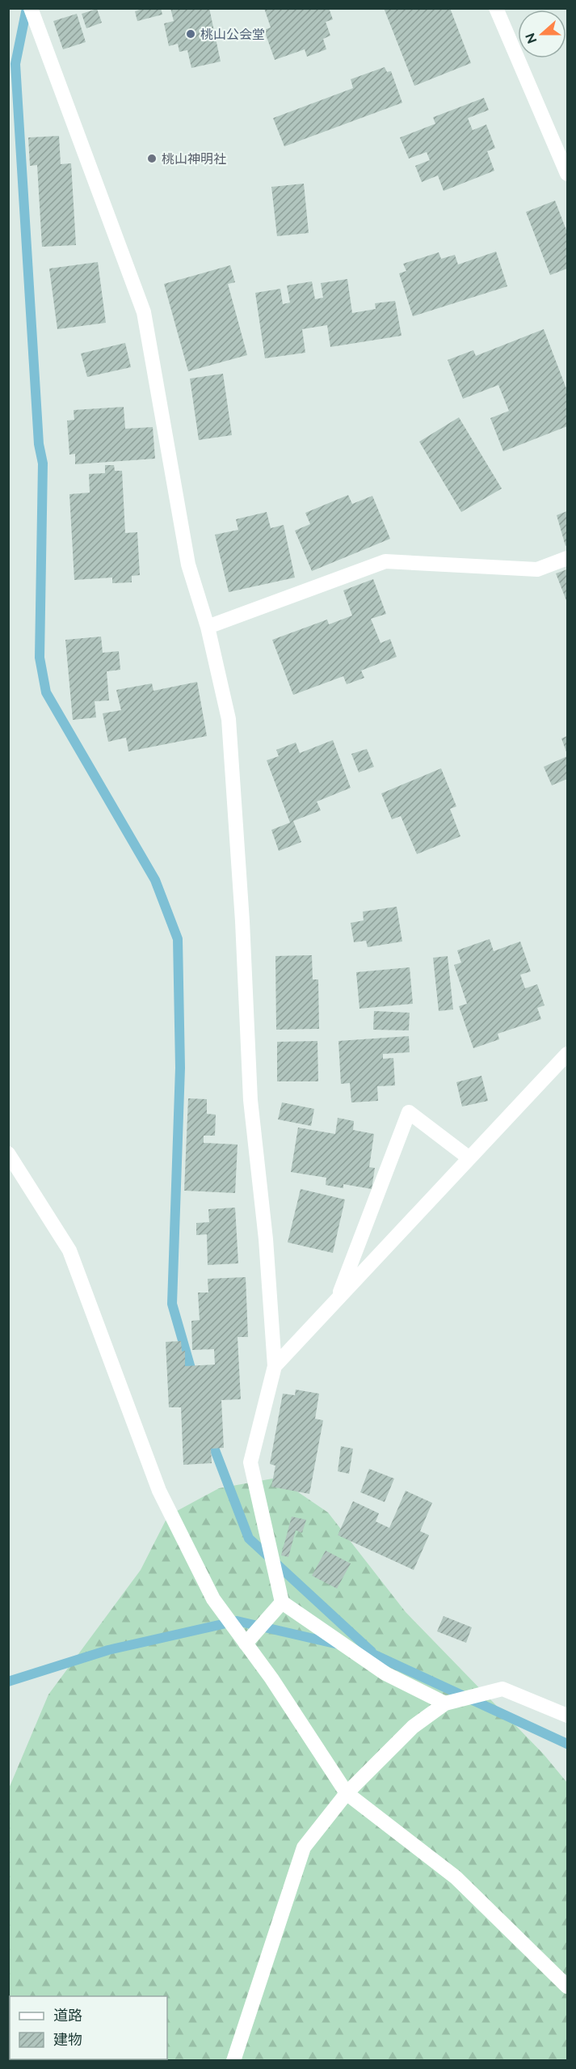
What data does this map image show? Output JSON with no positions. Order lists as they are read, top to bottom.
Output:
{
  "places": ["桃山公会堂", "桃山神明社"],
  "legend": ["道路", "建物"],
  "north": "left"
}
